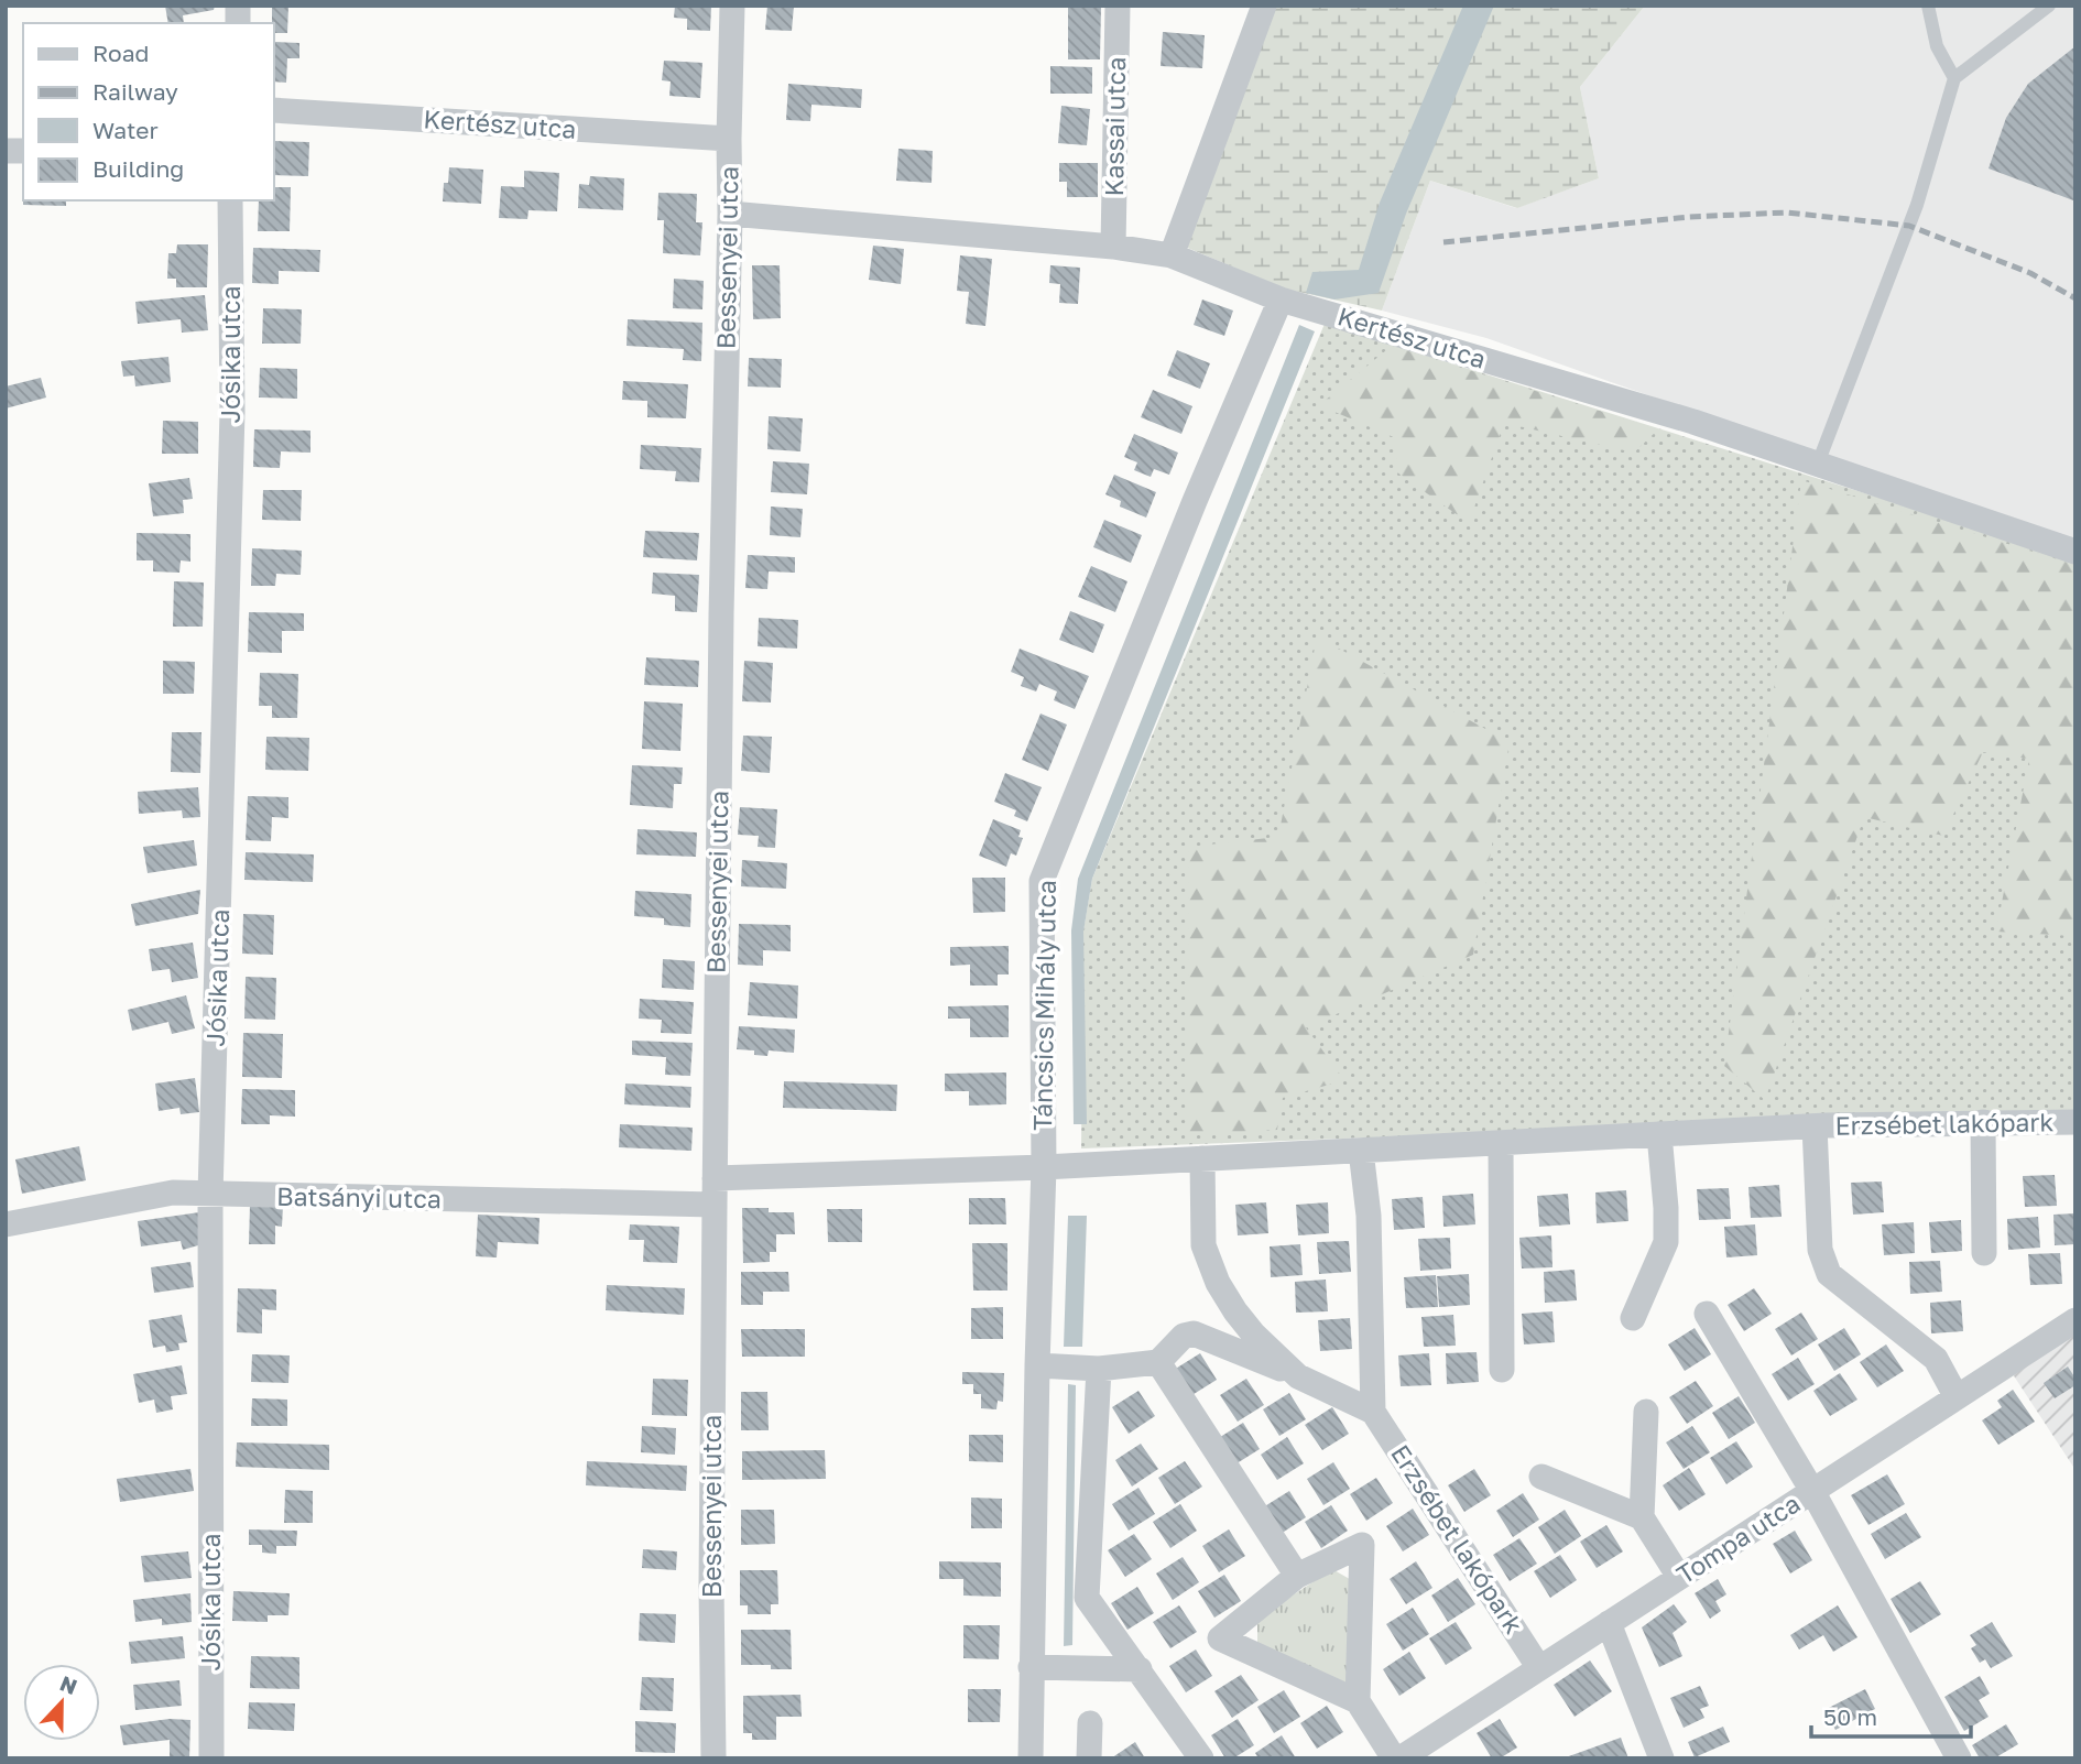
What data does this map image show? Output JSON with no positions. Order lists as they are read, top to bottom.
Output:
{
  "streets": {
    "street": [
      "Kertész utca",
      "Kassai utca",
      "Bessenyei utca",
      "Jósika utca",
      "Táncsics Mihály utca",
      "Erzsébet lakópark",
      "Batsányi utca",
      "Tompa utca"
    ]
  },
  "crossings": [
    ["Kertész utca", "Kassai utca"],
    ["Kertész utca", "Bessenyei utca"],
    ["Kertész utca", "Táncsics Mihály utca"],
    ["Bessenyei utca", "Batsányi utca"],
    ["Jósika utca", "Batsányi utca"],
    ["Táncsics Mihály utca", "Erzsébet lakópark"],
    ["Erzsébet lakópark", "Tompa utca"]
  ],
  "legend": [
    "Road",
    "Railway",
    "Water",
    "Building"
  ],
  "scale_bar": "50 m",
  "north": "top"
}
